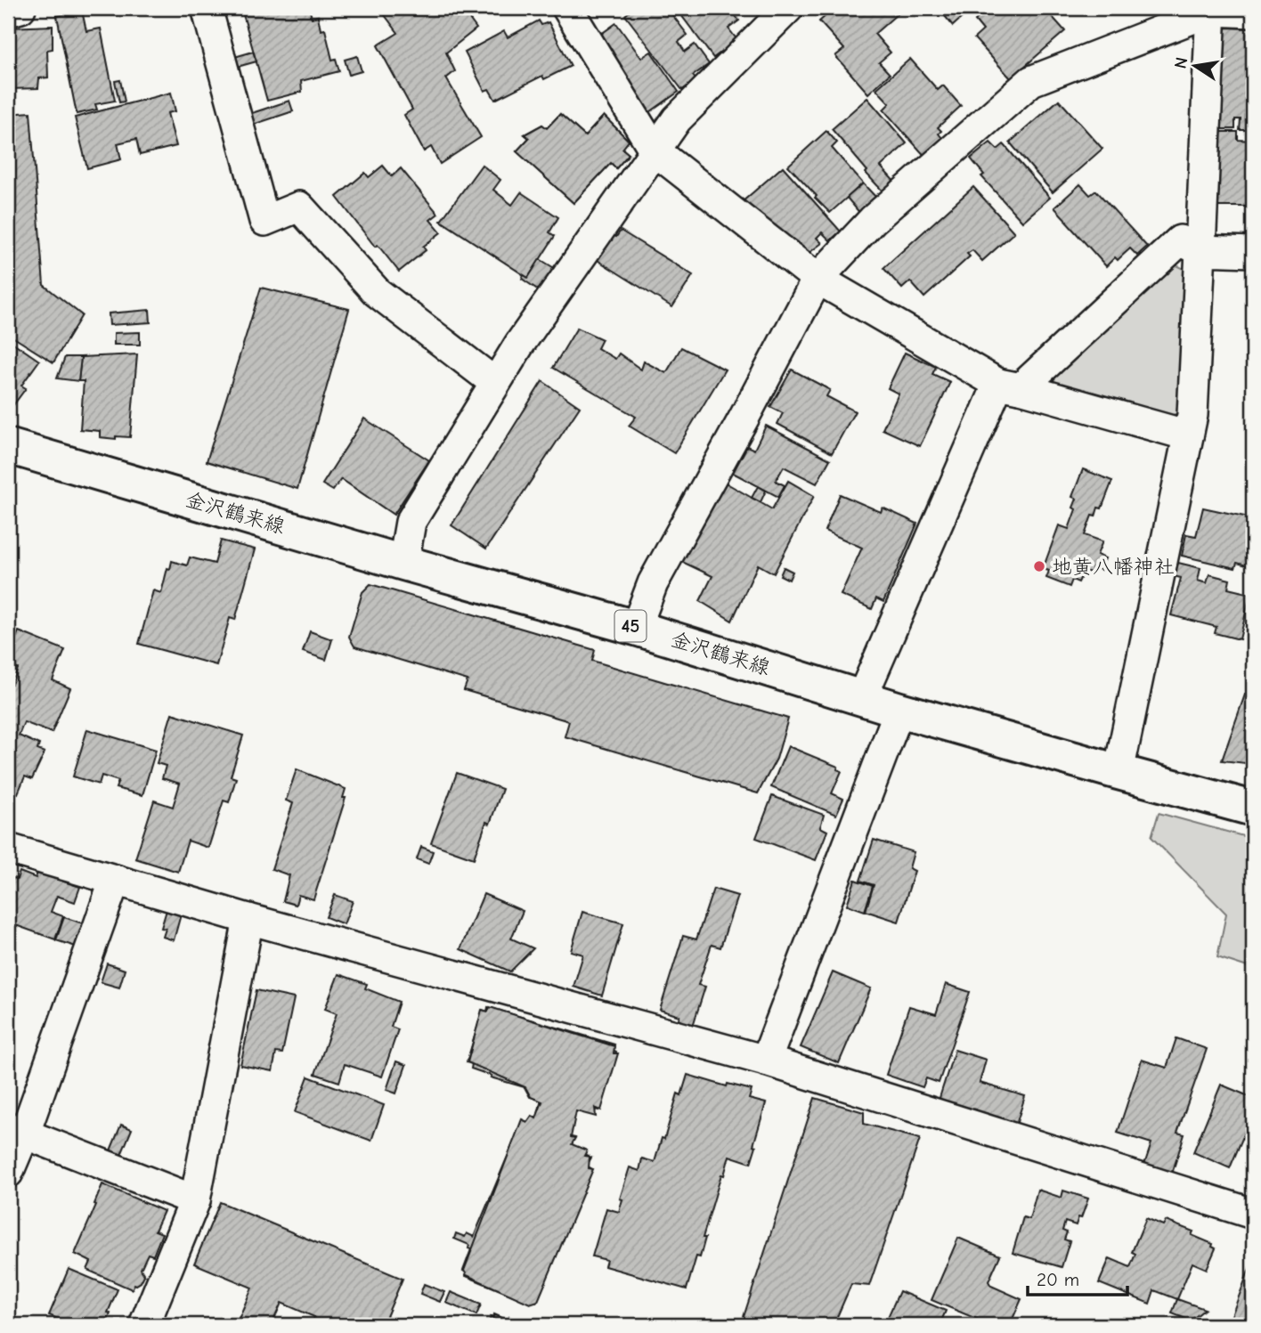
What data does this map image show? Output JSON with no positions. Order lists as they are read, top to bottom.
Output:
{
  "streets": {
    "main road": ["金沢鶴来線", "45"]
  },
  "places": ["地黄八幡神社"],
  "scale_bar": "20 m",
  "north": "left"
}
